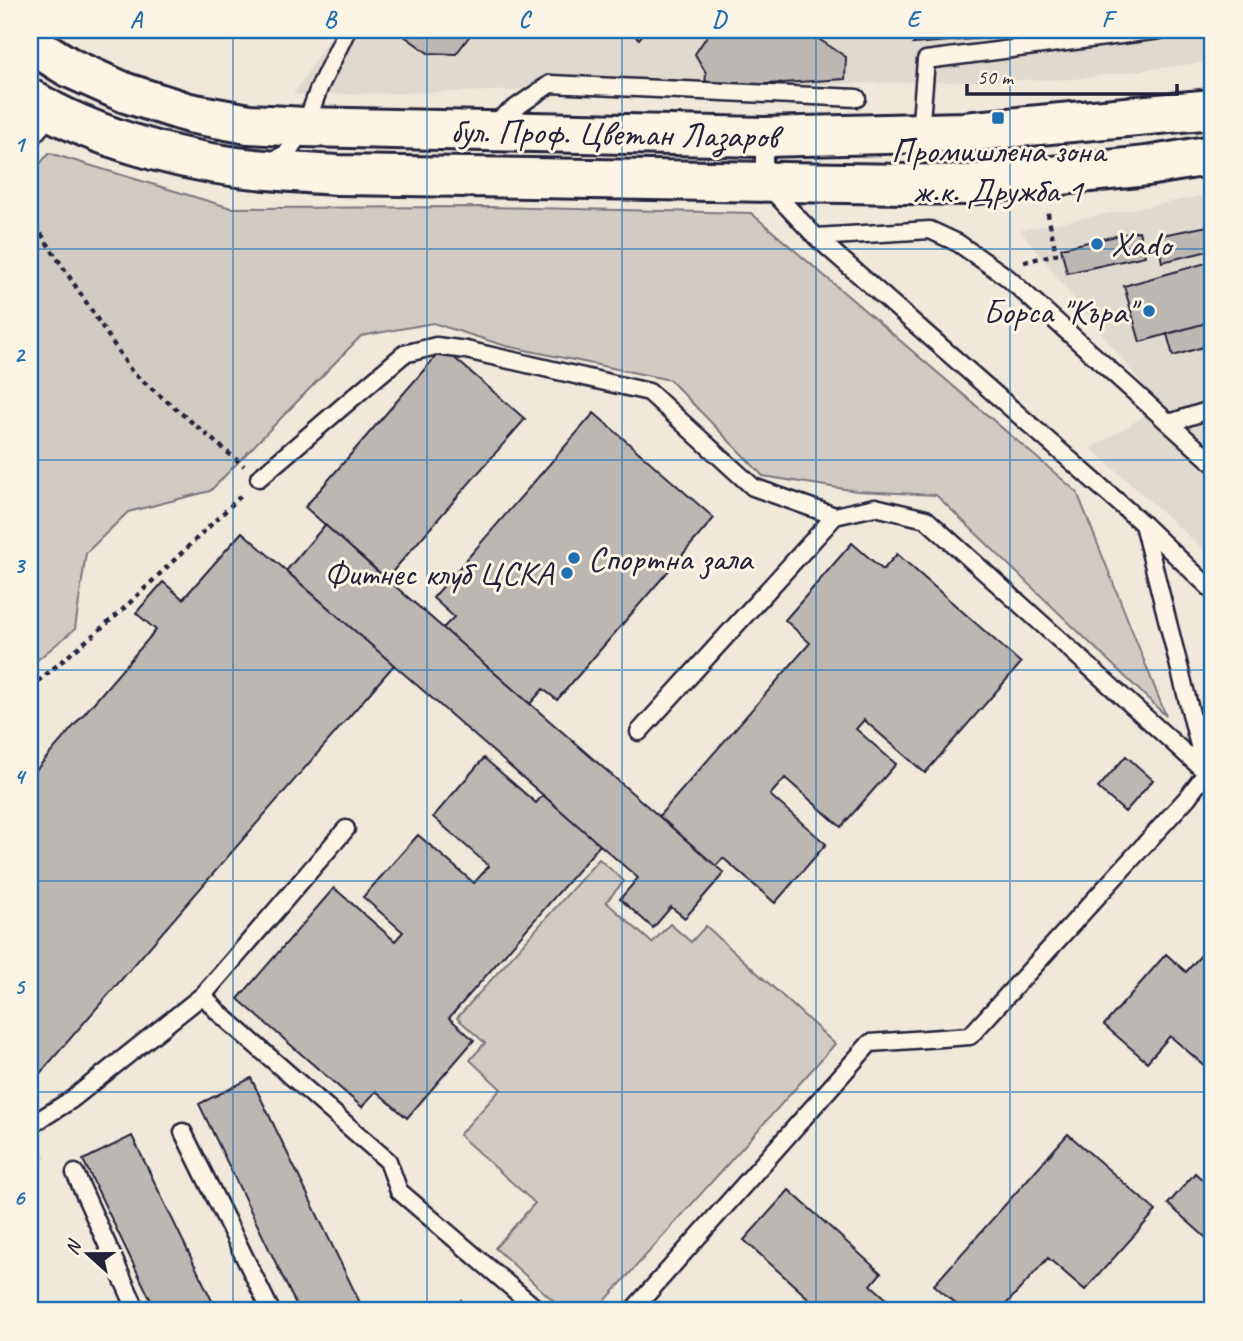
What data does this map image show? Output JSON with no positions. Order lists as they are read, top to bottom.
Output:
{
  "streets": {
    "main road": ["бул. Проф. Цветан Лазаров"]
  },
  "places": {
    "transit": ["Промишлена зона ж.к. Дружба 1"],
    "other": [
      "Xado",
      "Борса \"Къра\"",
      "Спортна зала",
      "Фитнес клуб ЦСКА"
    ]
  },
  "scale_bar": "50 m",
  "north": "left",
  "grid": {
    "columns": [
      "A",
      "B",
      "C",
      "D",
      "E",
      "F"
    ],
    "rows": [
      "1",
      "2",
      "3",
      "4",
      "5",
      "6"
    ]
  }
}
